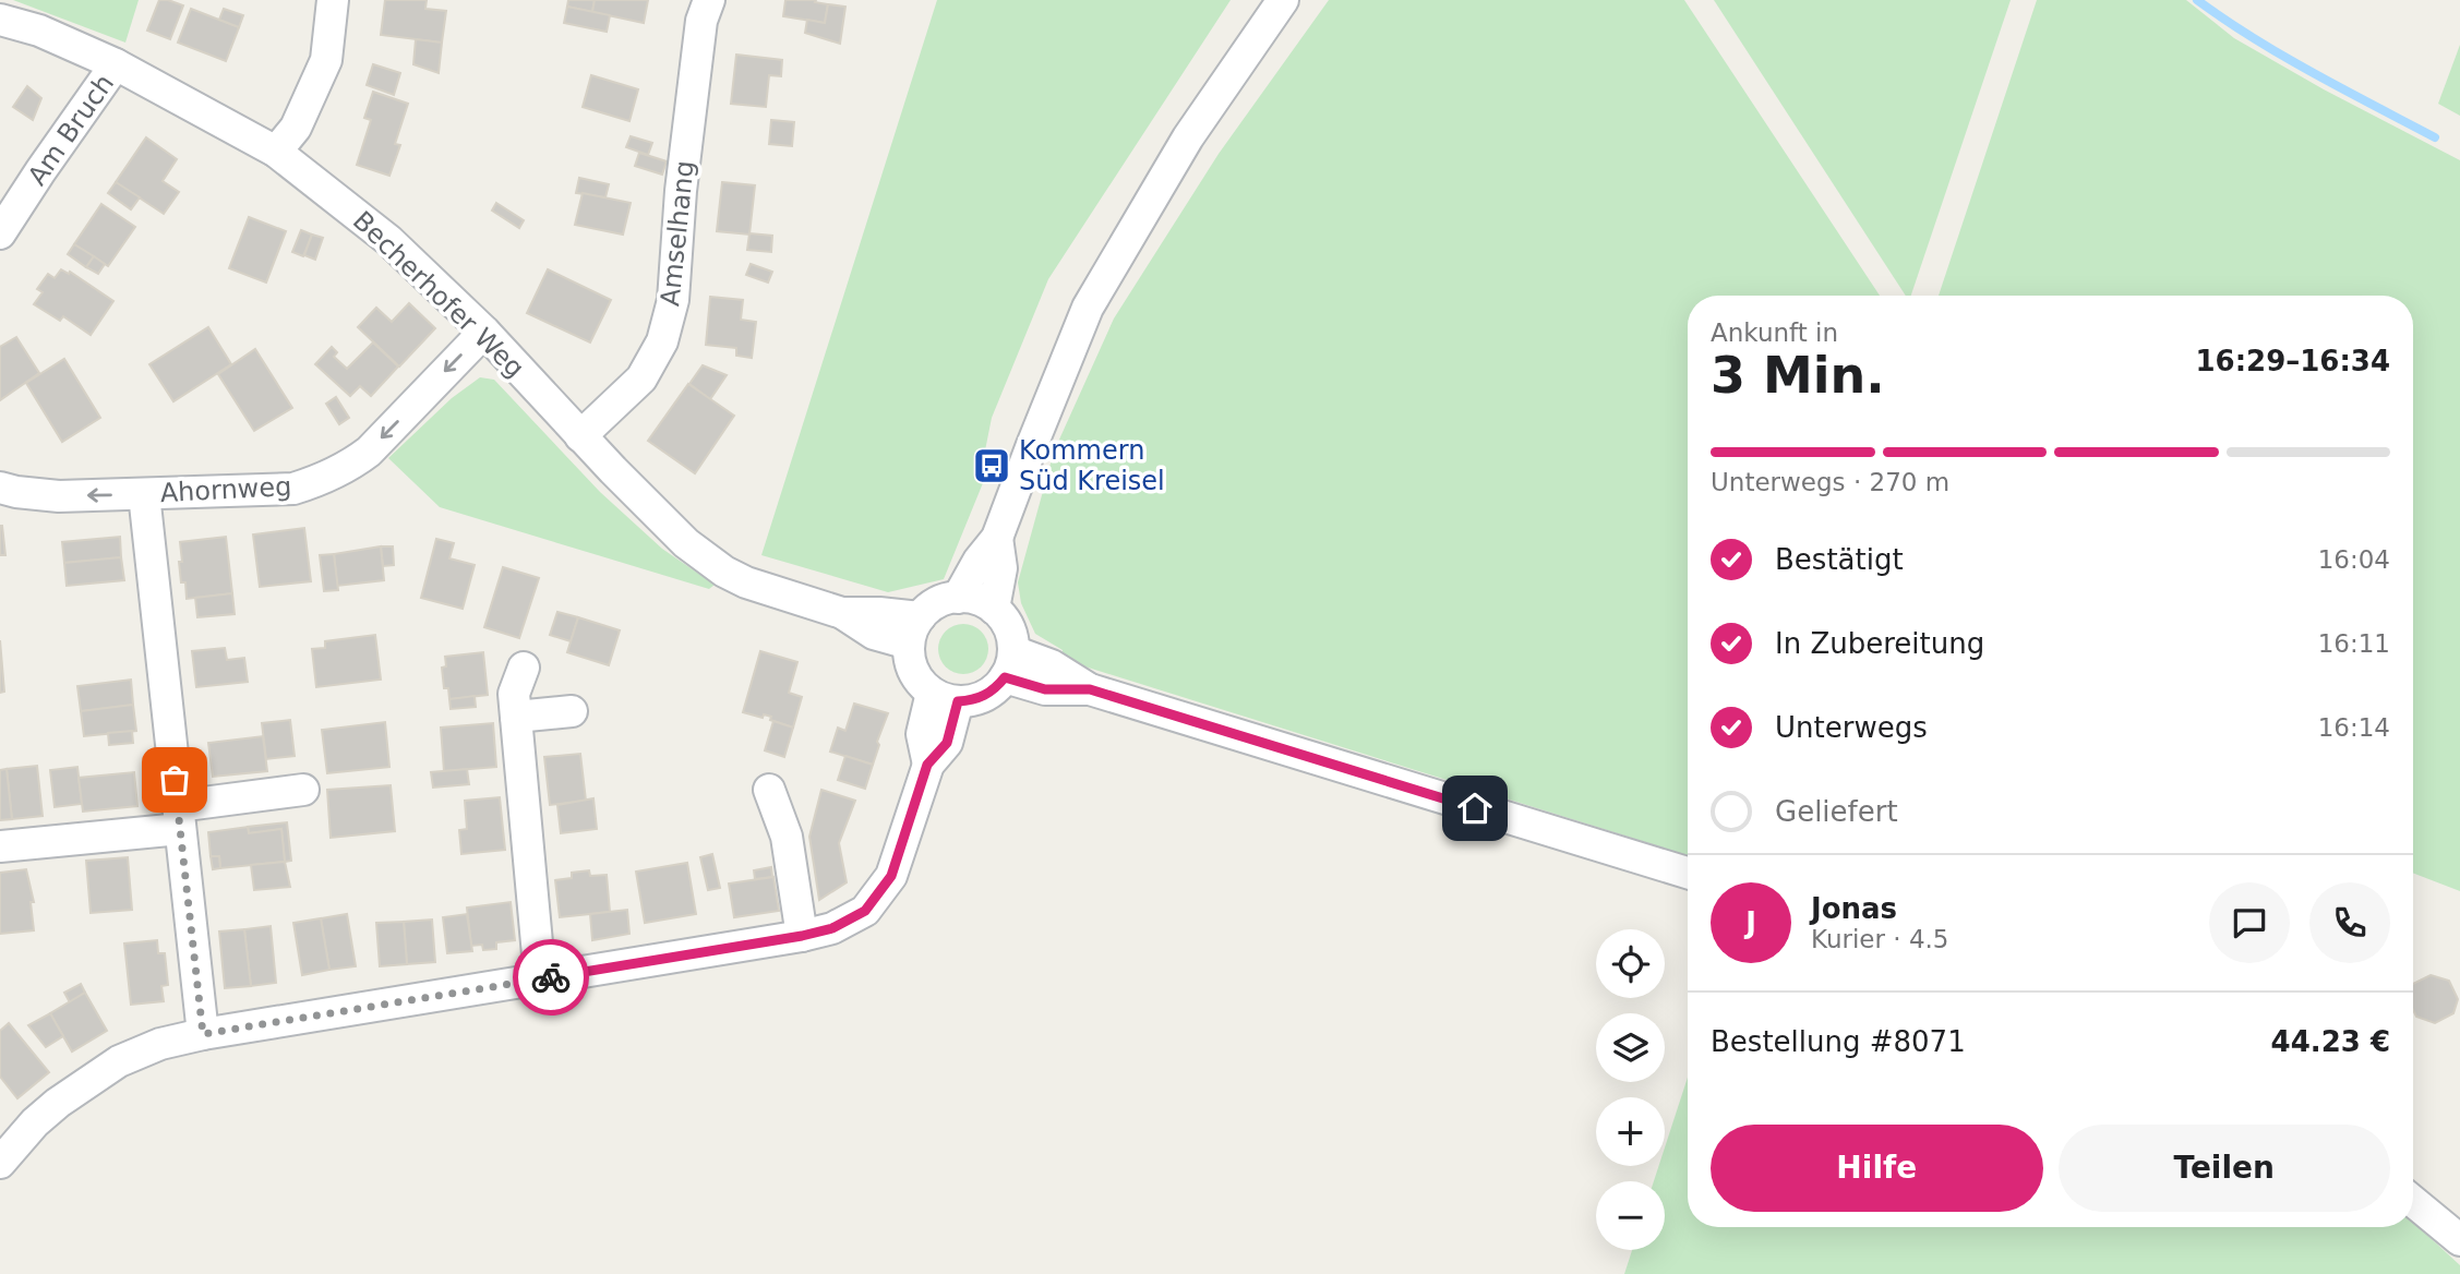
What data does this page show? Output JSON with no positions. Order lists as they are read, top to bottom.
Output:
{
  "streets": {
    "street": [
      "Am Bruch",
      "Amselhang",
      "Becherhofer Weg",
      "Ahornweg"
    ]
  },
  "crossings": [
    ["Am Bruch", "Becherhofer Weg"],
    ["Amselhang", "Becherhofer Weg"],
    ["Becherhofer Weg", "Ahornweg"]
  ],
  "one_way": ["Ahornweg"],
  "places": {
    "bus stop": ["Kommern Süd Kreisel"]
  },
  "page": {
    "heading": ["3 Min.", "Ankunft in", "16:29–16:34"],
    "panel": [
      "Jonas",
      "Kurier · 4.5",
      "Bestellung #8071",
      "44.23 €"
    ],
    "bar": "Unterwegs · 270 m",
    "list": [
      ["Bestätigt", "16:04"],
      ["In Zubereitung", "16:11"],
      ["Unterwegs", "16:14"],
      "Geliefert"
    ],
    "round": "J",
    "map_buttons": ["+", "−"],
    "buttons": ["Hilfe", "Teilen"]
  }
}
